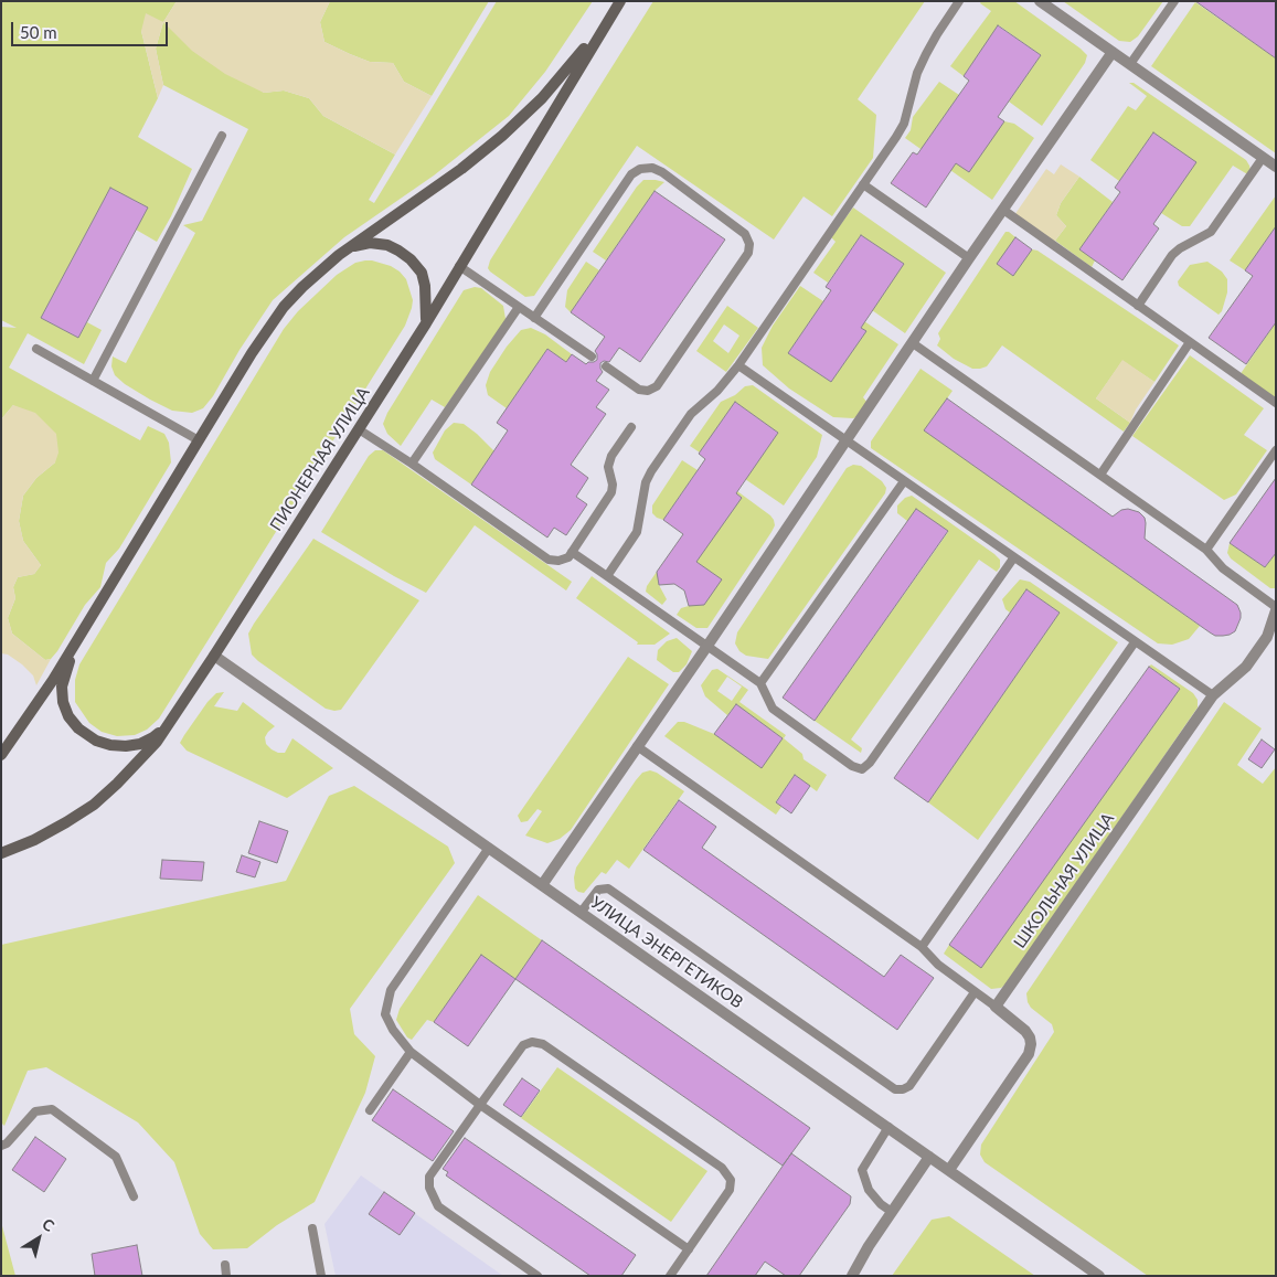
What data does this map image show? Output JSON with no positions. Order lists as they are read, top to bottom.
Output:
{
  "streets": {
    "street": ["ПИОНЕРНАЯ УЛИЦА", "ШКОЛЬНАЯ УЛИЦА", "УЛИЦА ЭНЕРГЕТИКОВ"]
  },
  "crossings": [
    ["ПИОНЕРНАЯ УЛИЦА", "УЛИЦА ЭНЕРГЕТИКОВ"]
  ],
  "scale_bar": "50 m",
  "north": "top right"
}
